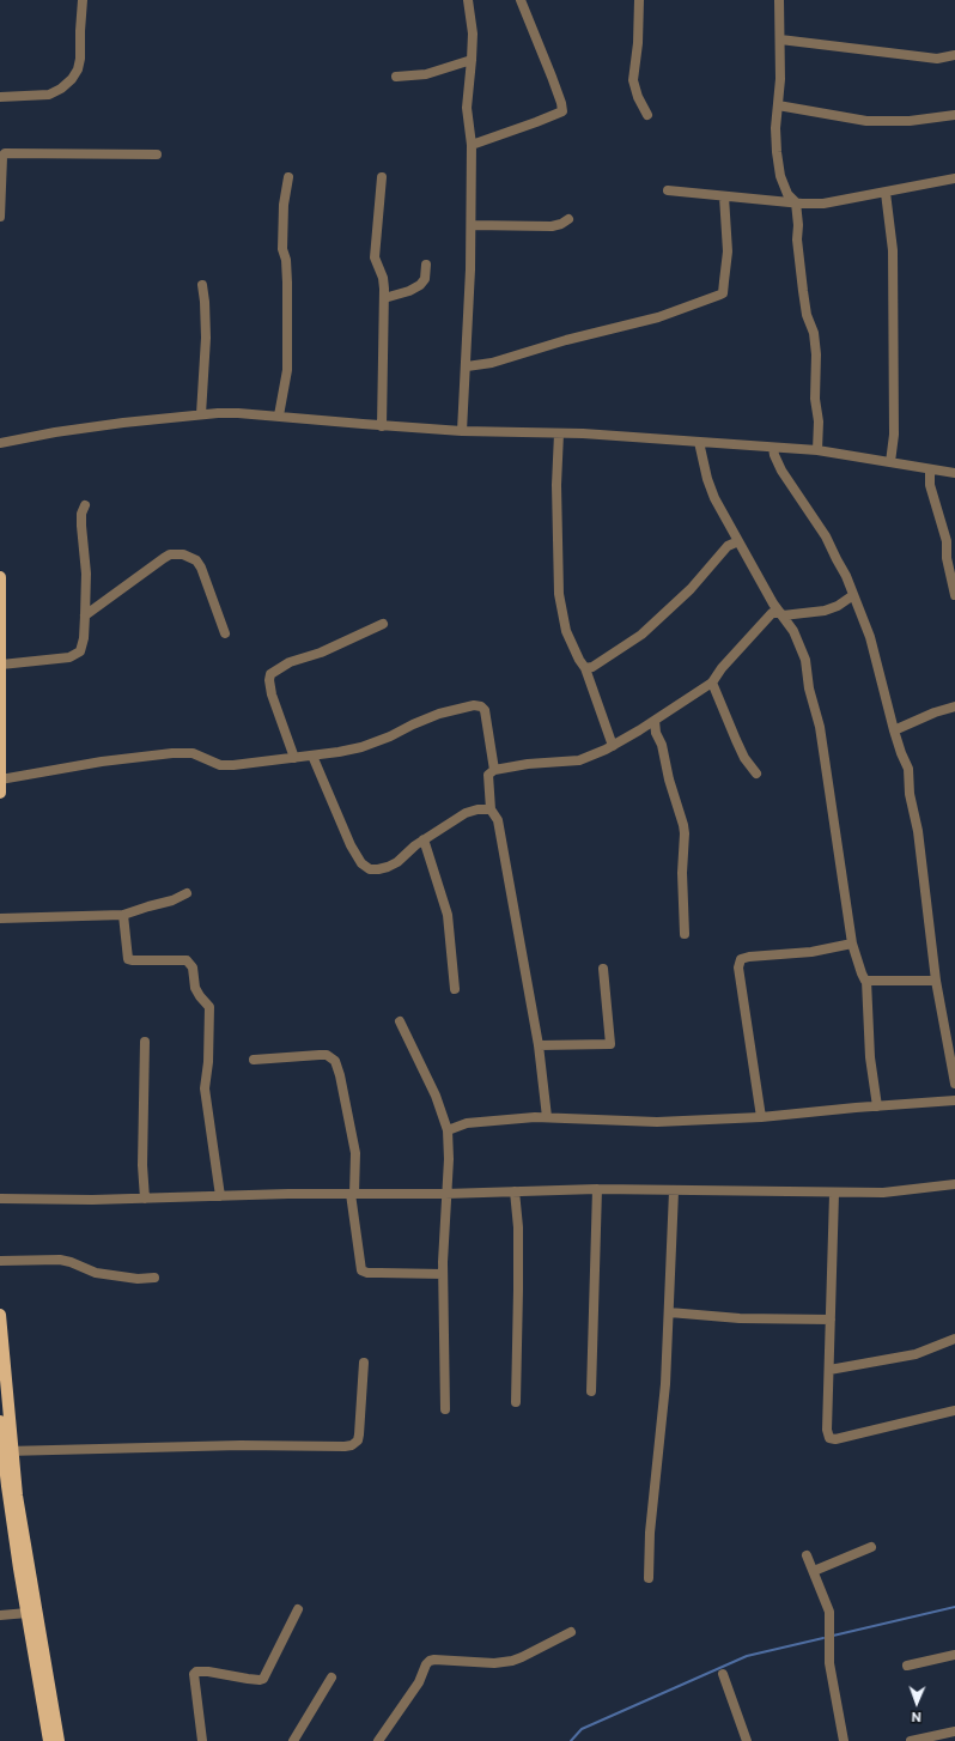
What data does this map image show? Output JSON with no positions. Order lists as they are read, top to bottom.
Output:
{
  "north": "bottom"
}
